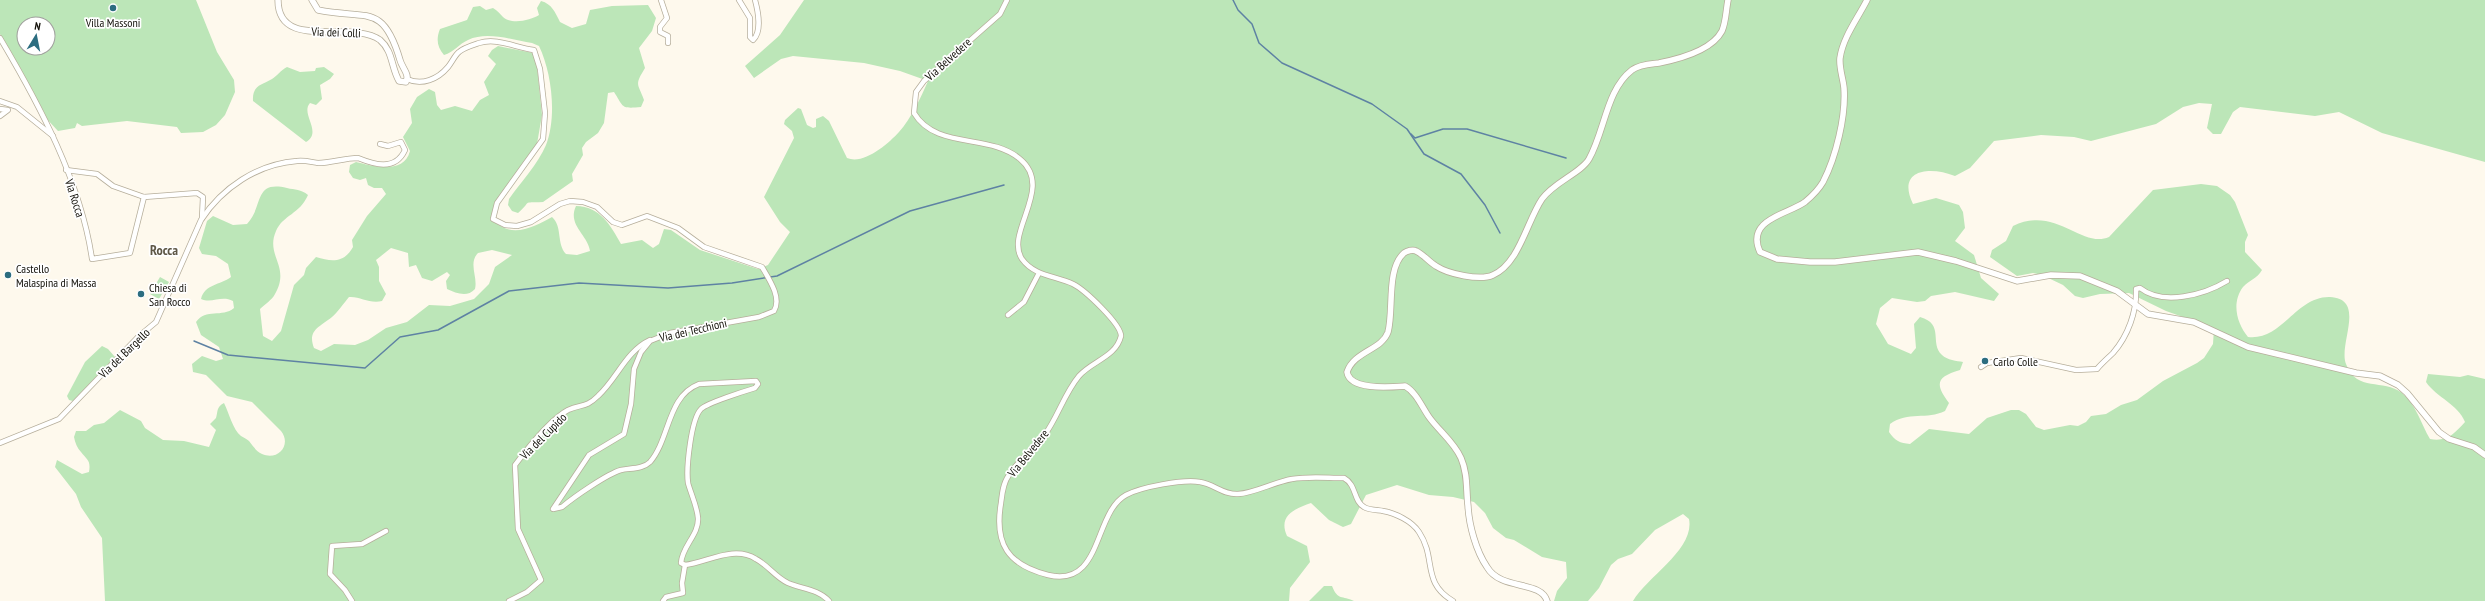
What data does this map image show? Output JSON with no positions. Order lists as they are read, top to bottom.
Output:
{
  "streets": {
    "street": [
      "Via dei Colli",
      "Via Belvedere",
      "Via Rocca",
      "Via dei Tecchioni",
      "Via del Bargello",
      "Via del Cupido"
    ]
  },
  "crossings": [
    ["Via dei Colli", "Via dei Tecchioni"],
    ["Via dei Tecchioni", "Via del Cupido"]
  ],
  "districts": ["Rocca"],
  "places": [
    "Villa Massoni",
    "Castello Malaspina di Massa",
    "Chiesa di San Rocco",
    "Carlo Colle"
  ],
  "north": "top"
}
